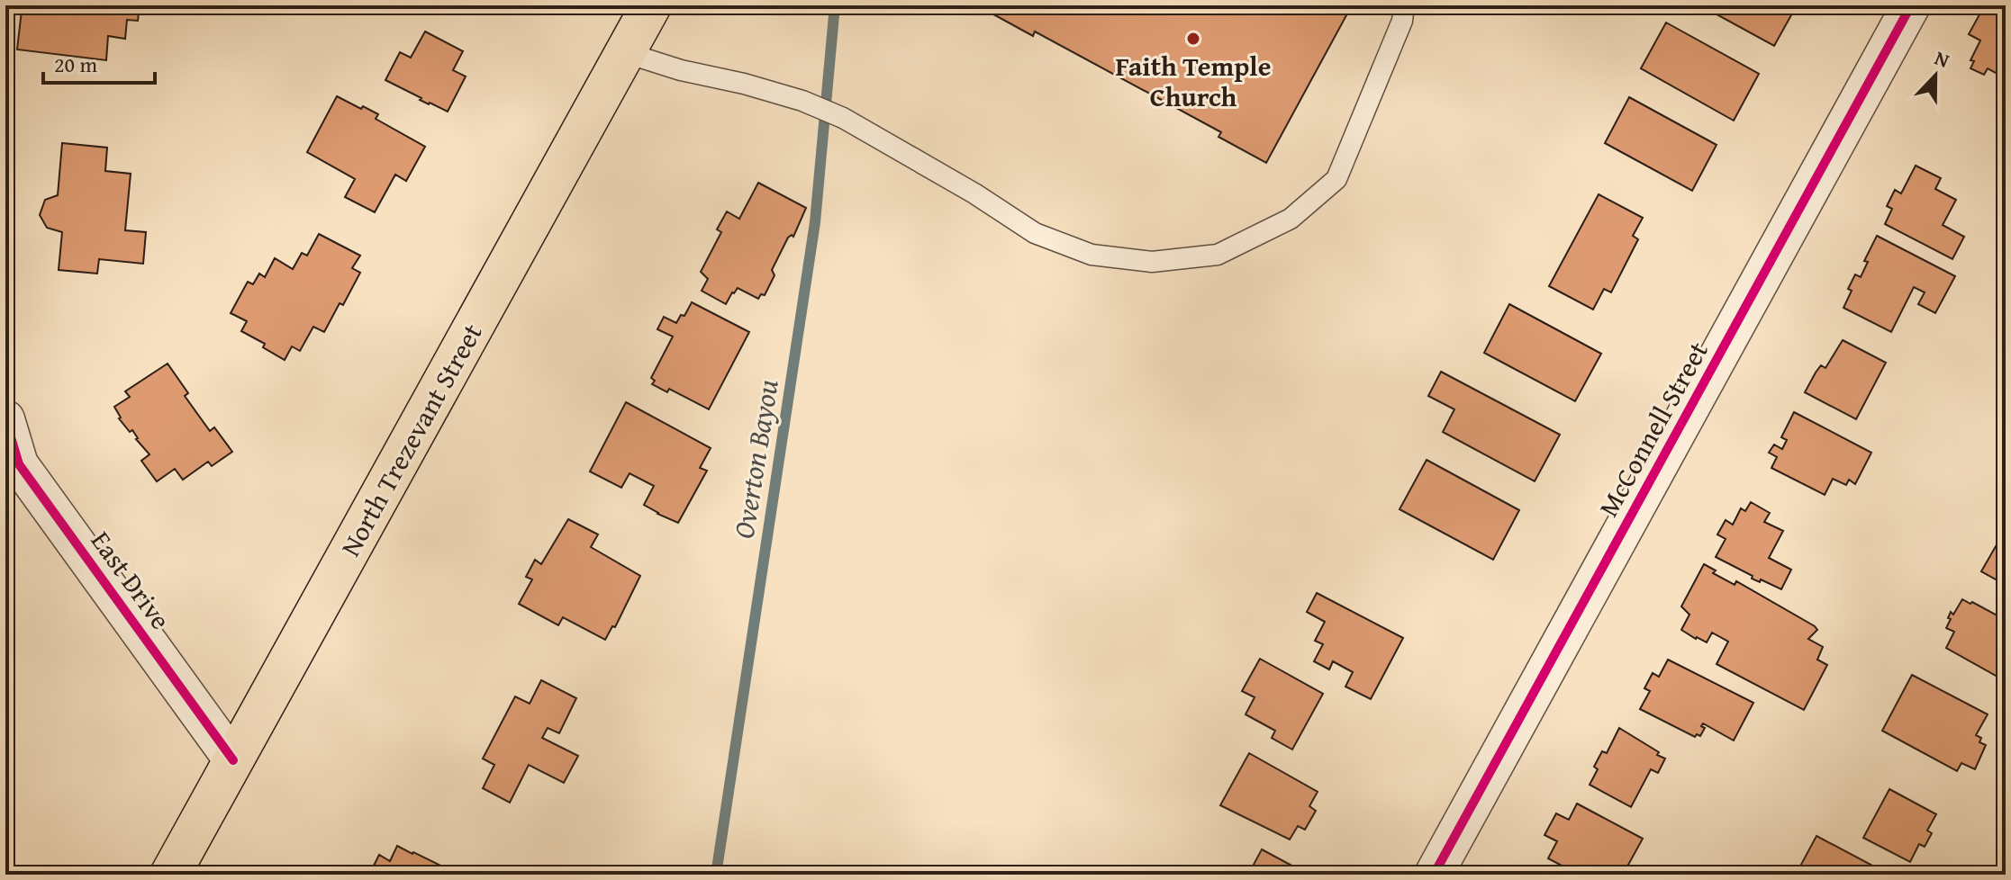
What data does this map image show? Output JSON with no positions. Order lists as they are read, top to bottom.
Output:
{
  "streets": {
    "main road": ["North Trezevant Street"],
    "street": ["McConnell Street", "East Drive"]
  },
  "crossings": [
    ["North Trezevant Street", "East Drive"]
  ],
  "water": ["Overton Bayou"],
  "places": ["Faith Temple Church"],
  "scale_bar": "20 m",
  "north": "top"
}
